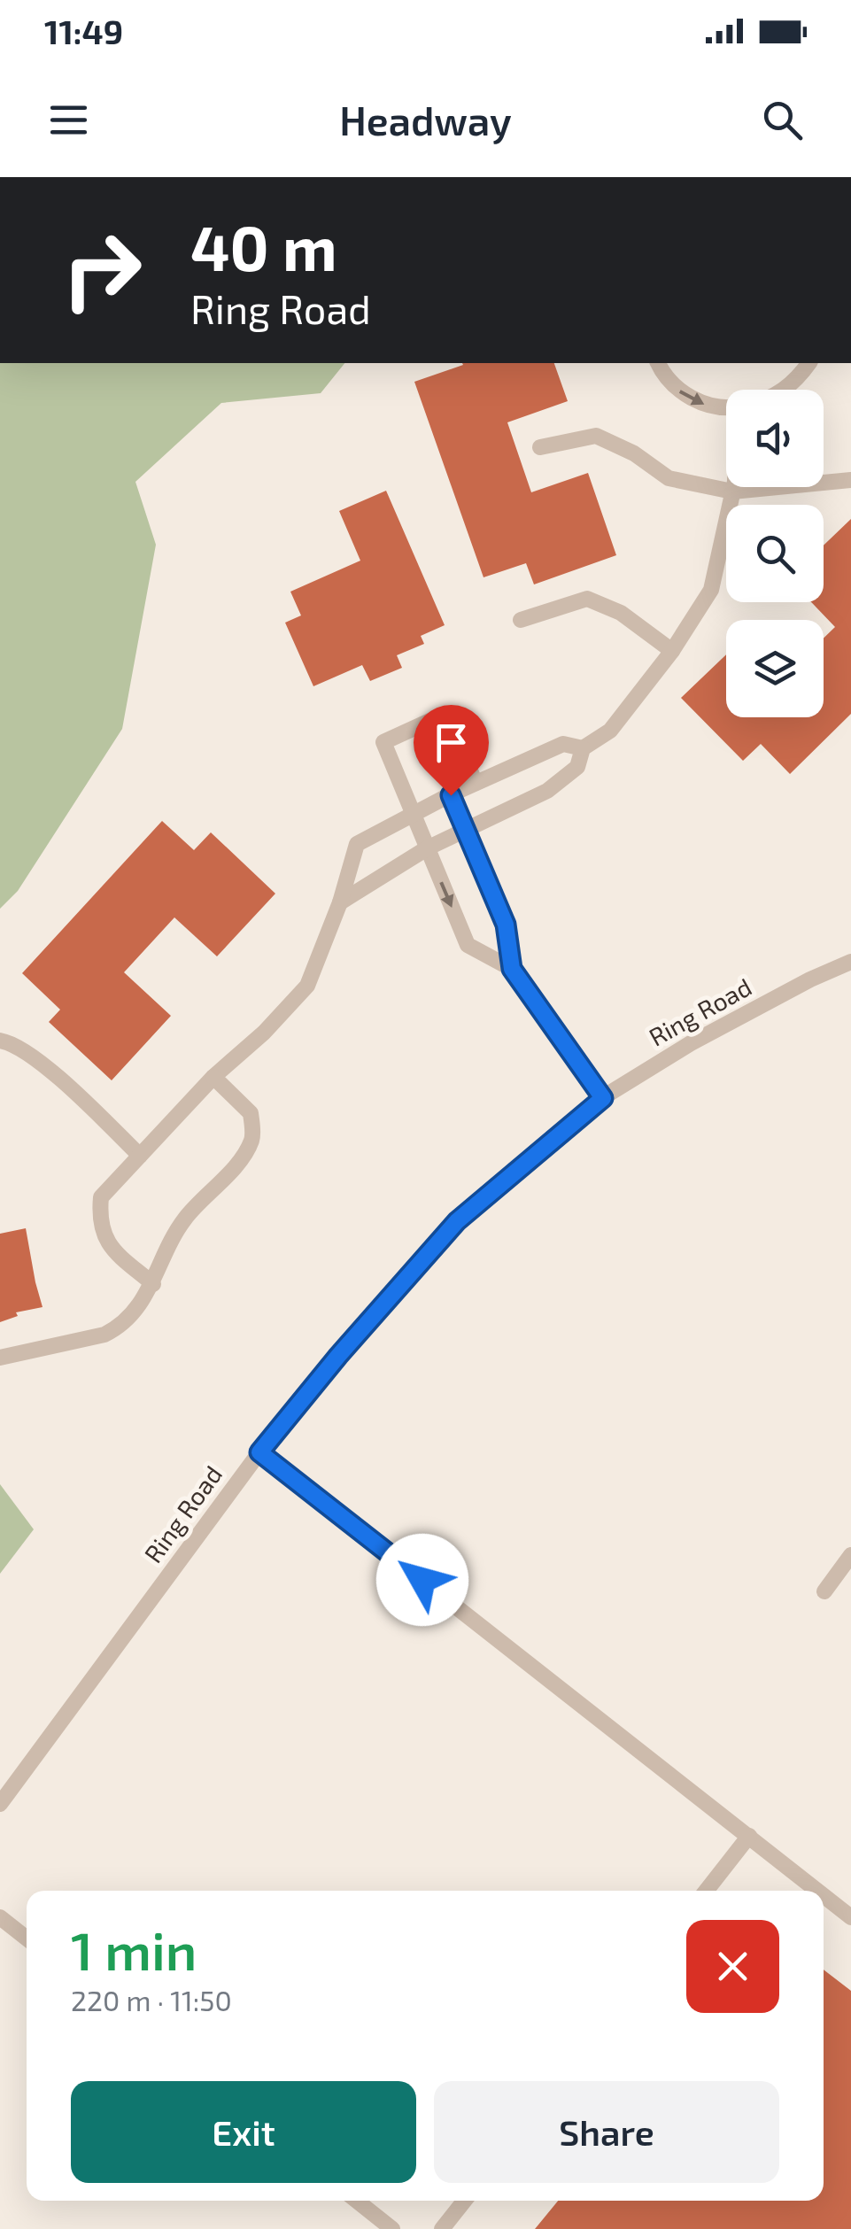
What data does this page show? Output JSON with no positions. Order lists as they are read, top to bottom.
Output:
{
  "streets": {
    "lane": ["Ring Road"]
  },
  "page": {
    "status": "11:49",
    "header": "Headway",
    "turn": ["40 m", "Ring Road"],
    "heading": ["1 min", "220 m · 11:50"],
    "buttons": ["Exit", "Share"]
  }
}
